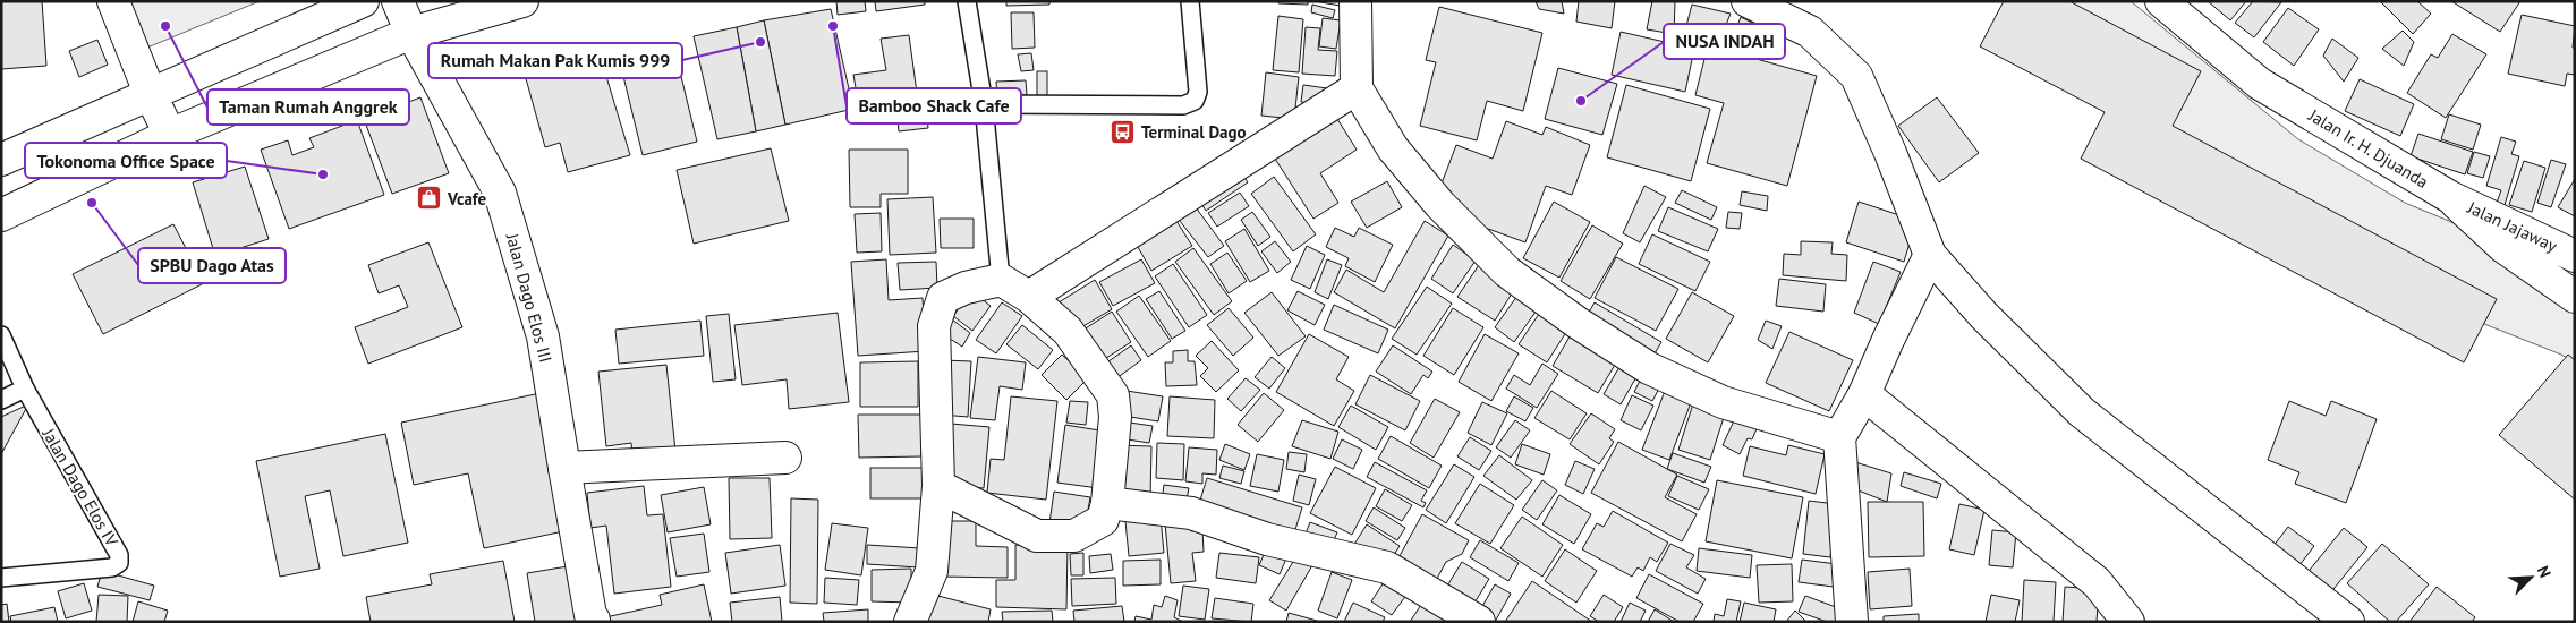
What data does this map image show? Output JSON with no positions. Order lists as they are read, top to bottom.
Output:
{
  "streets": {
    "street": ["Jalan Ir. H. Djuanda", "Jalan Jajaway", "Jalan Dago Elos III"],
    "lane": ["Jalan Dago Elos IV"]
  },
  "crossings": [
    ["Jalan Ir. H. Djuanda", "Jalan Jajaway"]
  ],
  "places": {
    "other": [
      "Taman Rumah Anggrek",
      "Bamboo Shack Cafe",
      "Rumah Makan Pak Kumis 999",
      "NUSA INDAH",
      "Tokonoma Office Space",
      "SPBU Dago Atas"
    ],
    "bus stop": ["Terminal Dago"],
    "shop": ["Vcafe"]
  },
  "north": "top right"
}
